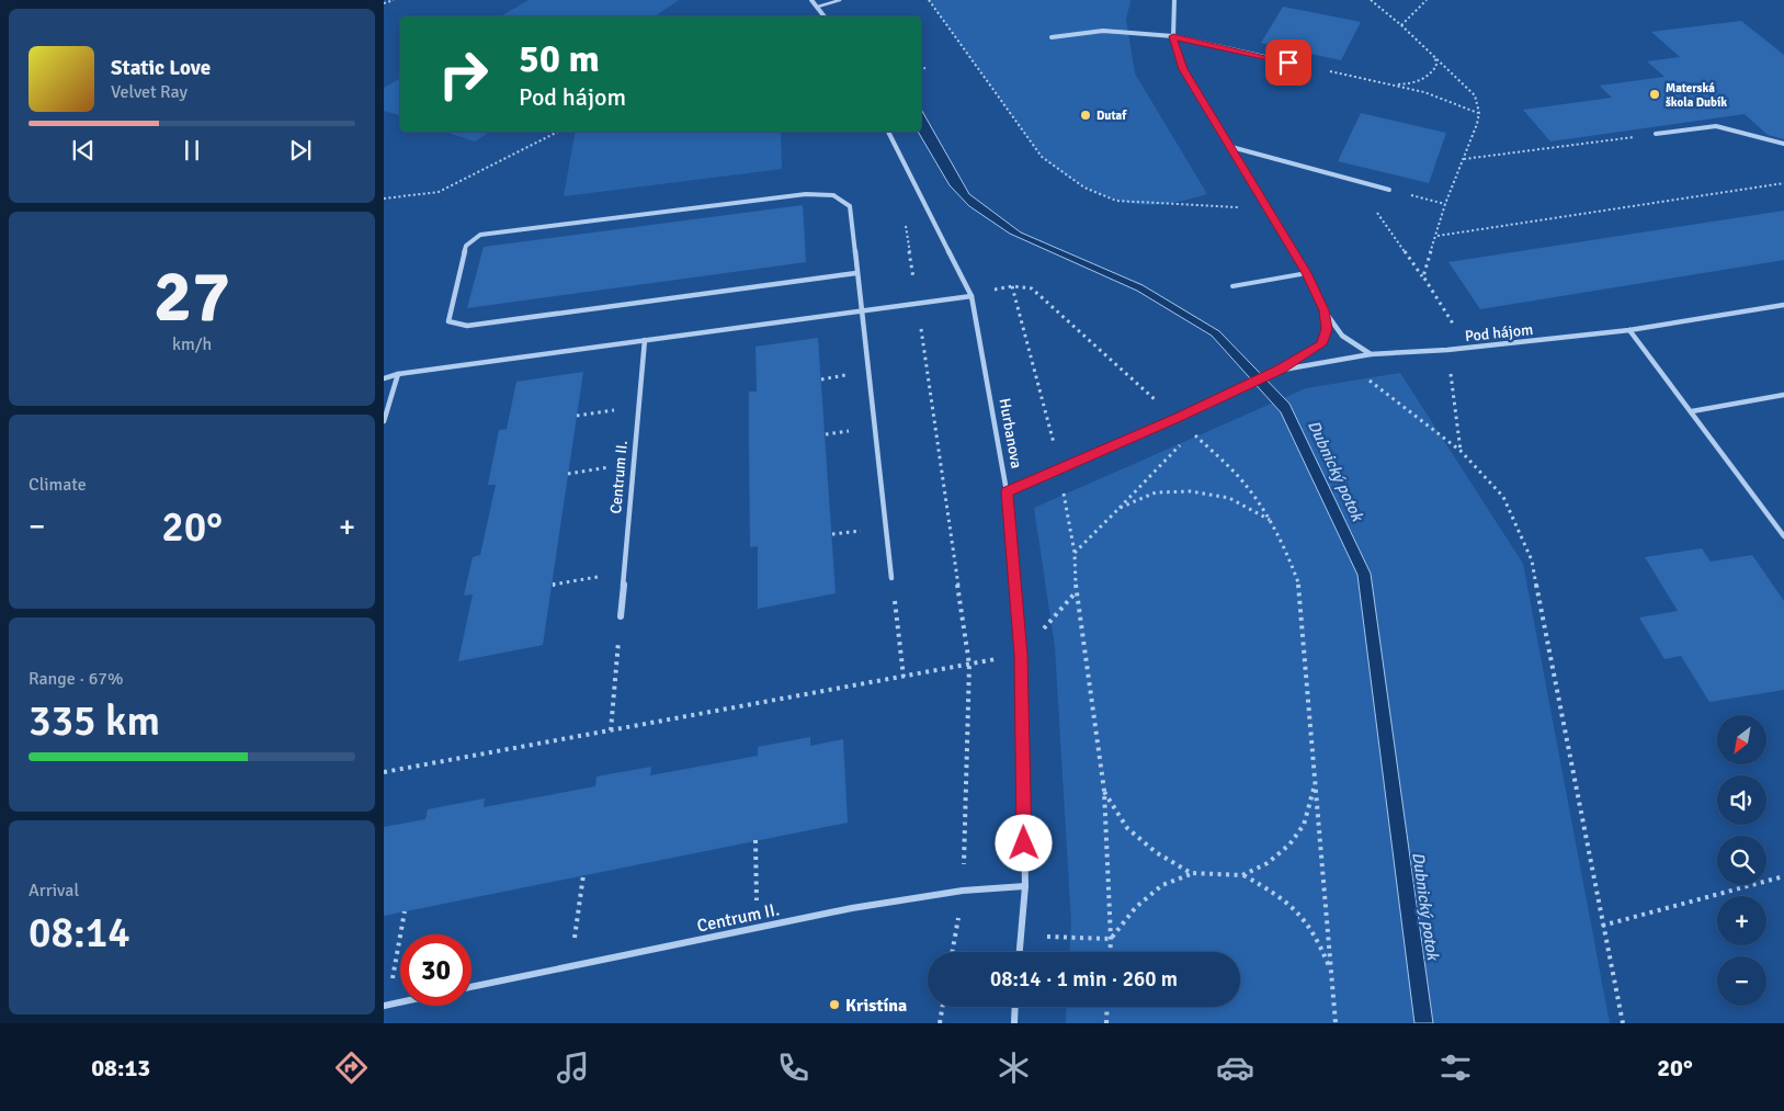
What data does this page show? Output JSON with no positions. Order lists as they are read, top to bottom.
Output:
{
  "streets": {
    "street": ["Pod hájom", "Hurbanova", "Centrum II."]
  },
  "crossings": [
    ["Hurbanova", "Centrum II."]
  ],
  "water": ["Dubnický potok"],
  "places": ["Materská škola Dubík", "Dutaf", "Kristína"],
  "north": "bottom left",
  "page": {
    "turn": ["50 m", "Pod hájom"],
    "song": ["Static Love", "Velvet Ray"],
    "tile": [
      ["27", "km/h"],
      "Climate",
      ["Range · 67%", "335 km"],
      ["Arrival", "08:14"]
    ],
    "heat": ["−", "20°", "+"],
    "map_buttons": ["+", "−"],
    "limit": "30",
    "trip": "08:14 · 1 min · 260 m",
    "tabs": ["08:13", "20°"]
  }
}
